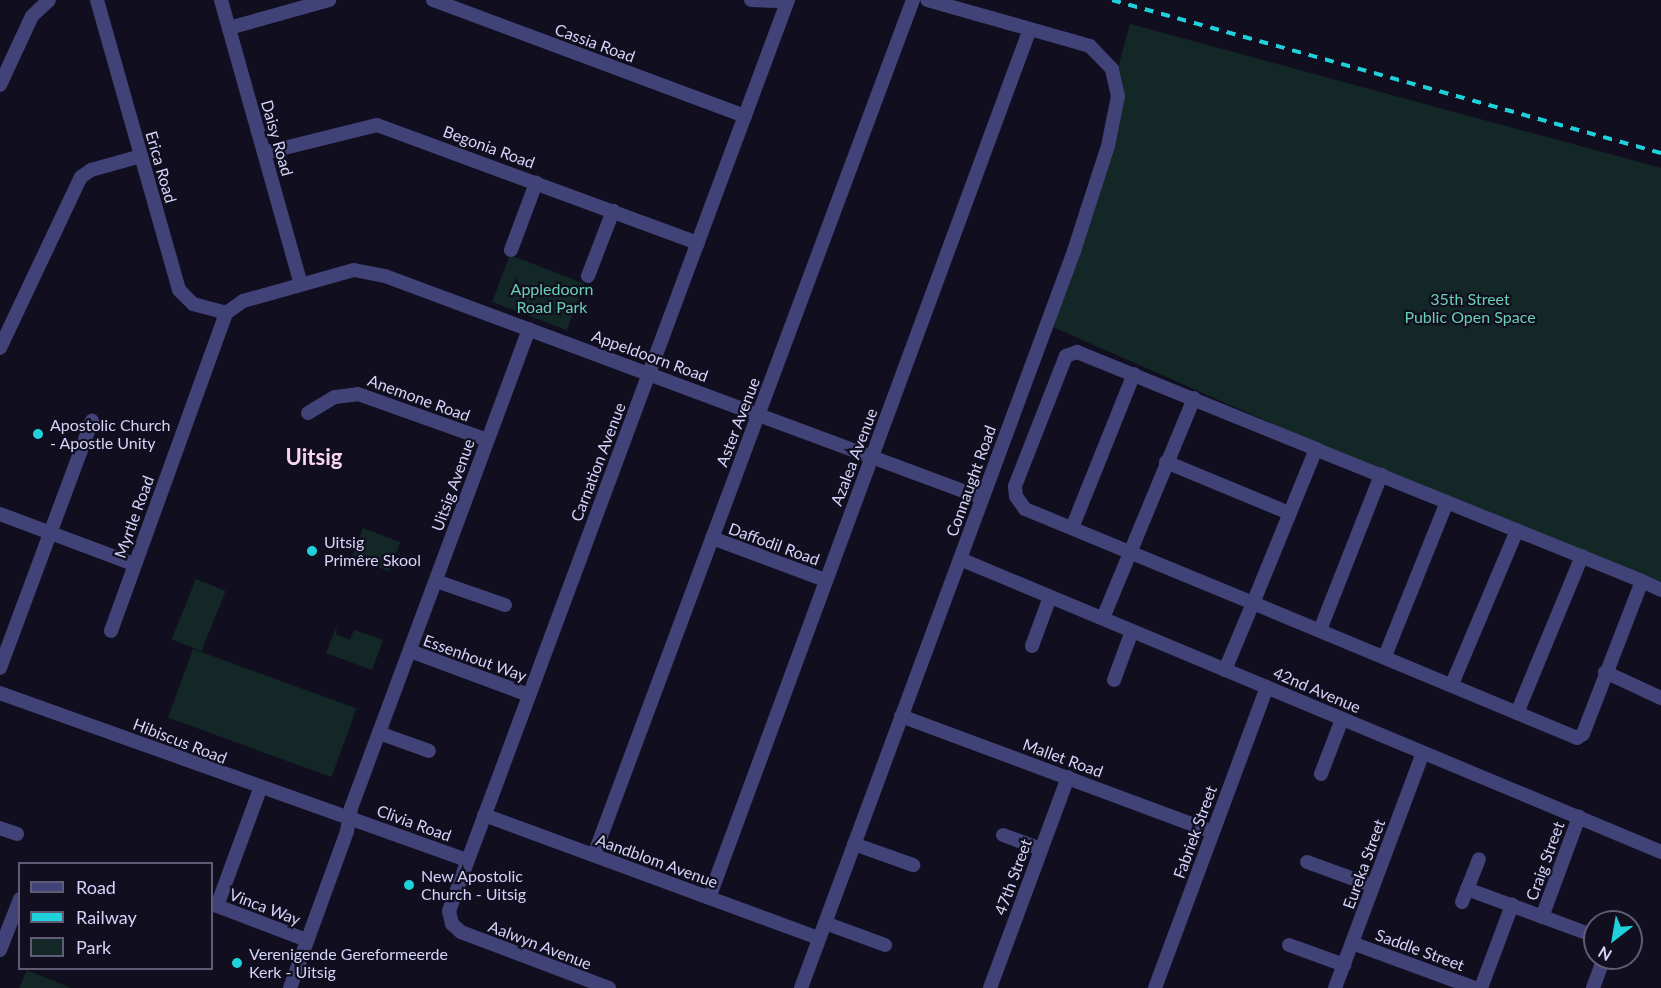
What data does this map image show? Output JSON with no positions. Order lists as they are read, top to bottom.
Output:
{
  "streets": {
    "street": [
      "Cassia Road",
      "Daisy Road",
      "Begonia Road",
      "Erica Road",
      "Appeldoorn Road",
      "Anemone Road",
      "Aster Avenue",
      "Azalea Avenue",
      "Carnation Avenue",
      "Connaught Road",
      "Uitsig Avenue",
      "Myrtle Road",
      "Daffodil Road",
      "Essenhout Way",
      "42nd Avenue",
      "Hibiscus Road",
      "Mallet Road",
      "Clivia Road",
      "Fabriek Street",
      "Aandblom Avenue",
      "Craig Street",
      "Eureka Street",
      "47th Street",
      "Vinca Way",
      "Aalwyn Avenue",
      "Saddle Street"
    ]
  },
  "crossings": [
    ["Cassia Road", "Carnation Avenue"],
    ["Daisy Road", "Begonia Road"],
    ["Begonia Road", "Carnation Avenue"],
    ["Erica Road", "Myrtle Road"],
    ["Appeldoorn Road", "Aster Avenue"],
    ["Appeldoorn Road", "Azalea Avenue"],
    ["Appeldoorn Road", "Carnation Avenue"],
    ["Appeldoorn Road", "Connaught Road"],
    ["Appeldoorn Road", "Uitsig Avenue"],
    ["Anemone Road", "Uitsig Avenue"],
    ["Aster Avenue", "Daffodil Road"],
    ["Aster Avenue", "Aandblom Avenue"],
    ["Azalea Avenue", "Connaught Road"],
    ["Azalea Avenue", "Daffodil Road"],
    ["Azalea Avenue", "Aandblom Avenue"],
    ["Carnation Avenue", "Essenhout Way"],
    ["Carnation Avenue", "Clivia Road"],
    ["Carnation Avenue", "Aandblom Avenue"],
    ["Carnation Avenue", "Aalwyn Avenue"],
    ["Connaught Road", "42nd Avenue"],
    ["Connaught Road", "Mallet Road"],
    ["Connaught Road", "Aandblom Avenue"],
    ["Uitsig Avenue", "Essenhout Way"],
    ["Uitsig Avenue", "Hibiscus Road"],
    ["Uitsig Avenue", "Clivia Road"],
    ["Uitsig Avenue", "Vinca Way"],
    ["42nd Avenue", "Fabriek Street"],
    ["42nd Avenue", "Craig Street"],
    ["42nd Avenue", "Eureka Street"],
    ["Hibiscus Road", "Clivia Road"],
    ["Mallet Road", "Fabriek Street"],
    ["Mallet Road", "47th Street"],
    ["Eureka Street", "Saddle Street"]
  ],
  "districts": ["Uitsig"],
  "parks": ["Appledoorn Road Park", "35th Street Public Open Space"],
  "places": [
    "Apostolic Church - Apostle Unity",
    "Uitsig Primêre Skool",
    "New Apostolic Church - Uitsig",
    "Verenigende Gereformeerde Kerk - Uitsig"
  ],
  "legend": ["Road", "Railway", "Park"],
  "north": "bottom left"
}
